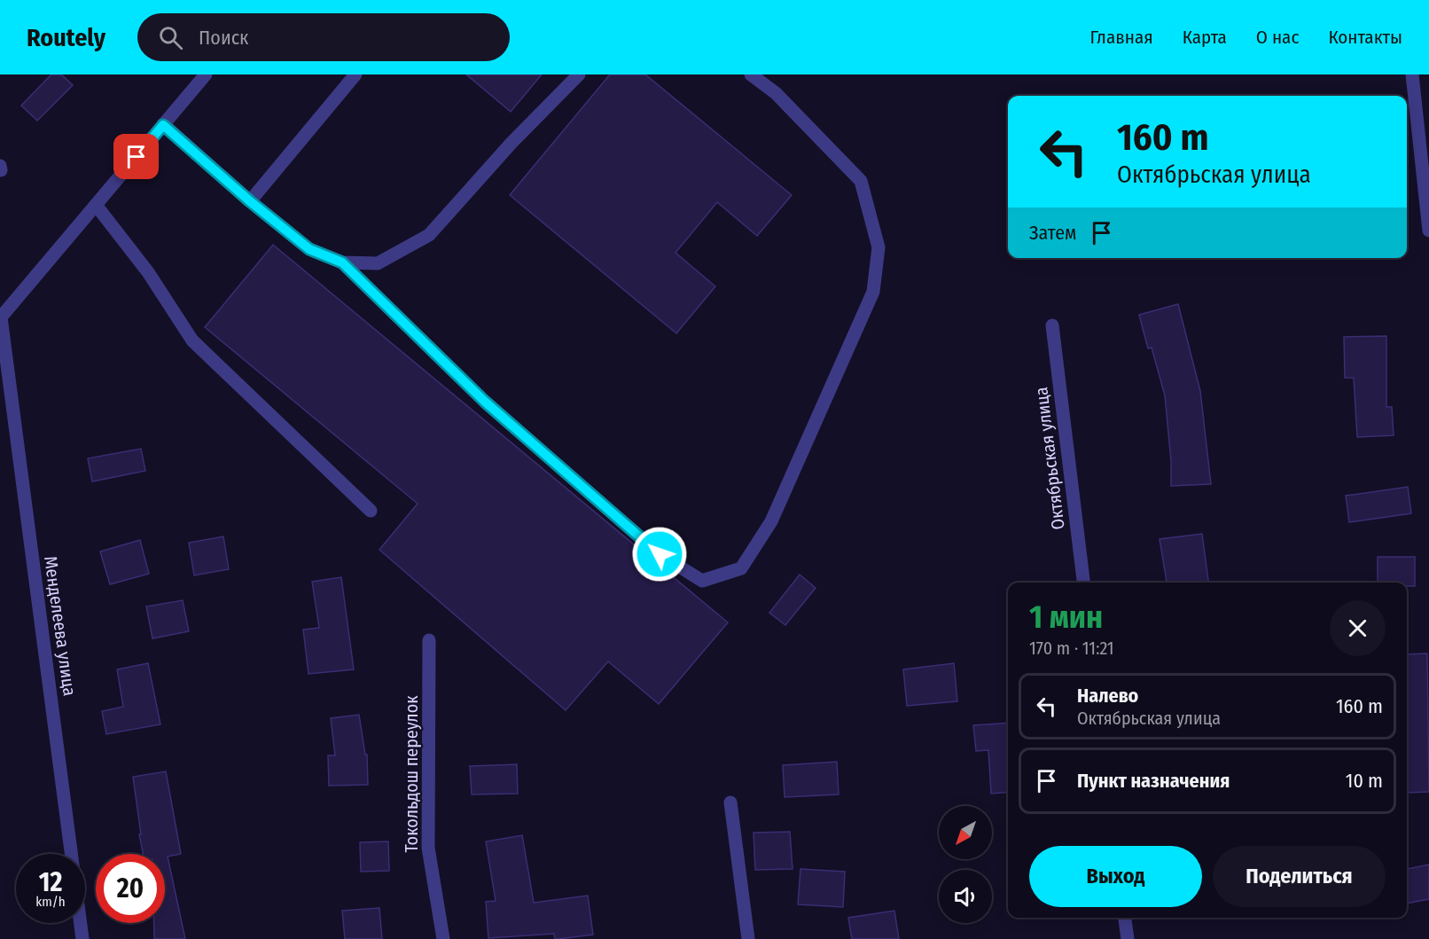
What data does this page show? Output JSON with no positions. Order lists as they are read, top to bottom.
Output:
{
  "streets": {
    "street": ["Октябрьская улица", "Менделеева улица", "Токольдош переулок"]
  },
  "north": "bottom left",
  "page": {
    "header": "Routely",
    "search": "Поиск",
    "nav": [
      "Главная",
      "Карта",
      "О нас",
      "Контакты"
    ],
    "turn": ["160 m", "Октябрьская улица"],
    "then": "Затем",
    "heading": ["1 мин", "170 m · 11:21"],
    "list": [
      {
        "name": "Налево",
        "note": "Октябрьская улица",
        "value": "160 m"
      },
      {
        "name": "Пункт назначения",
        "value": "10 m"
      }
    ],
    "buttons": ["Выход", "Поделиться"],
    "speed": "12 km/h",
    "limit": "20"
  }
}
